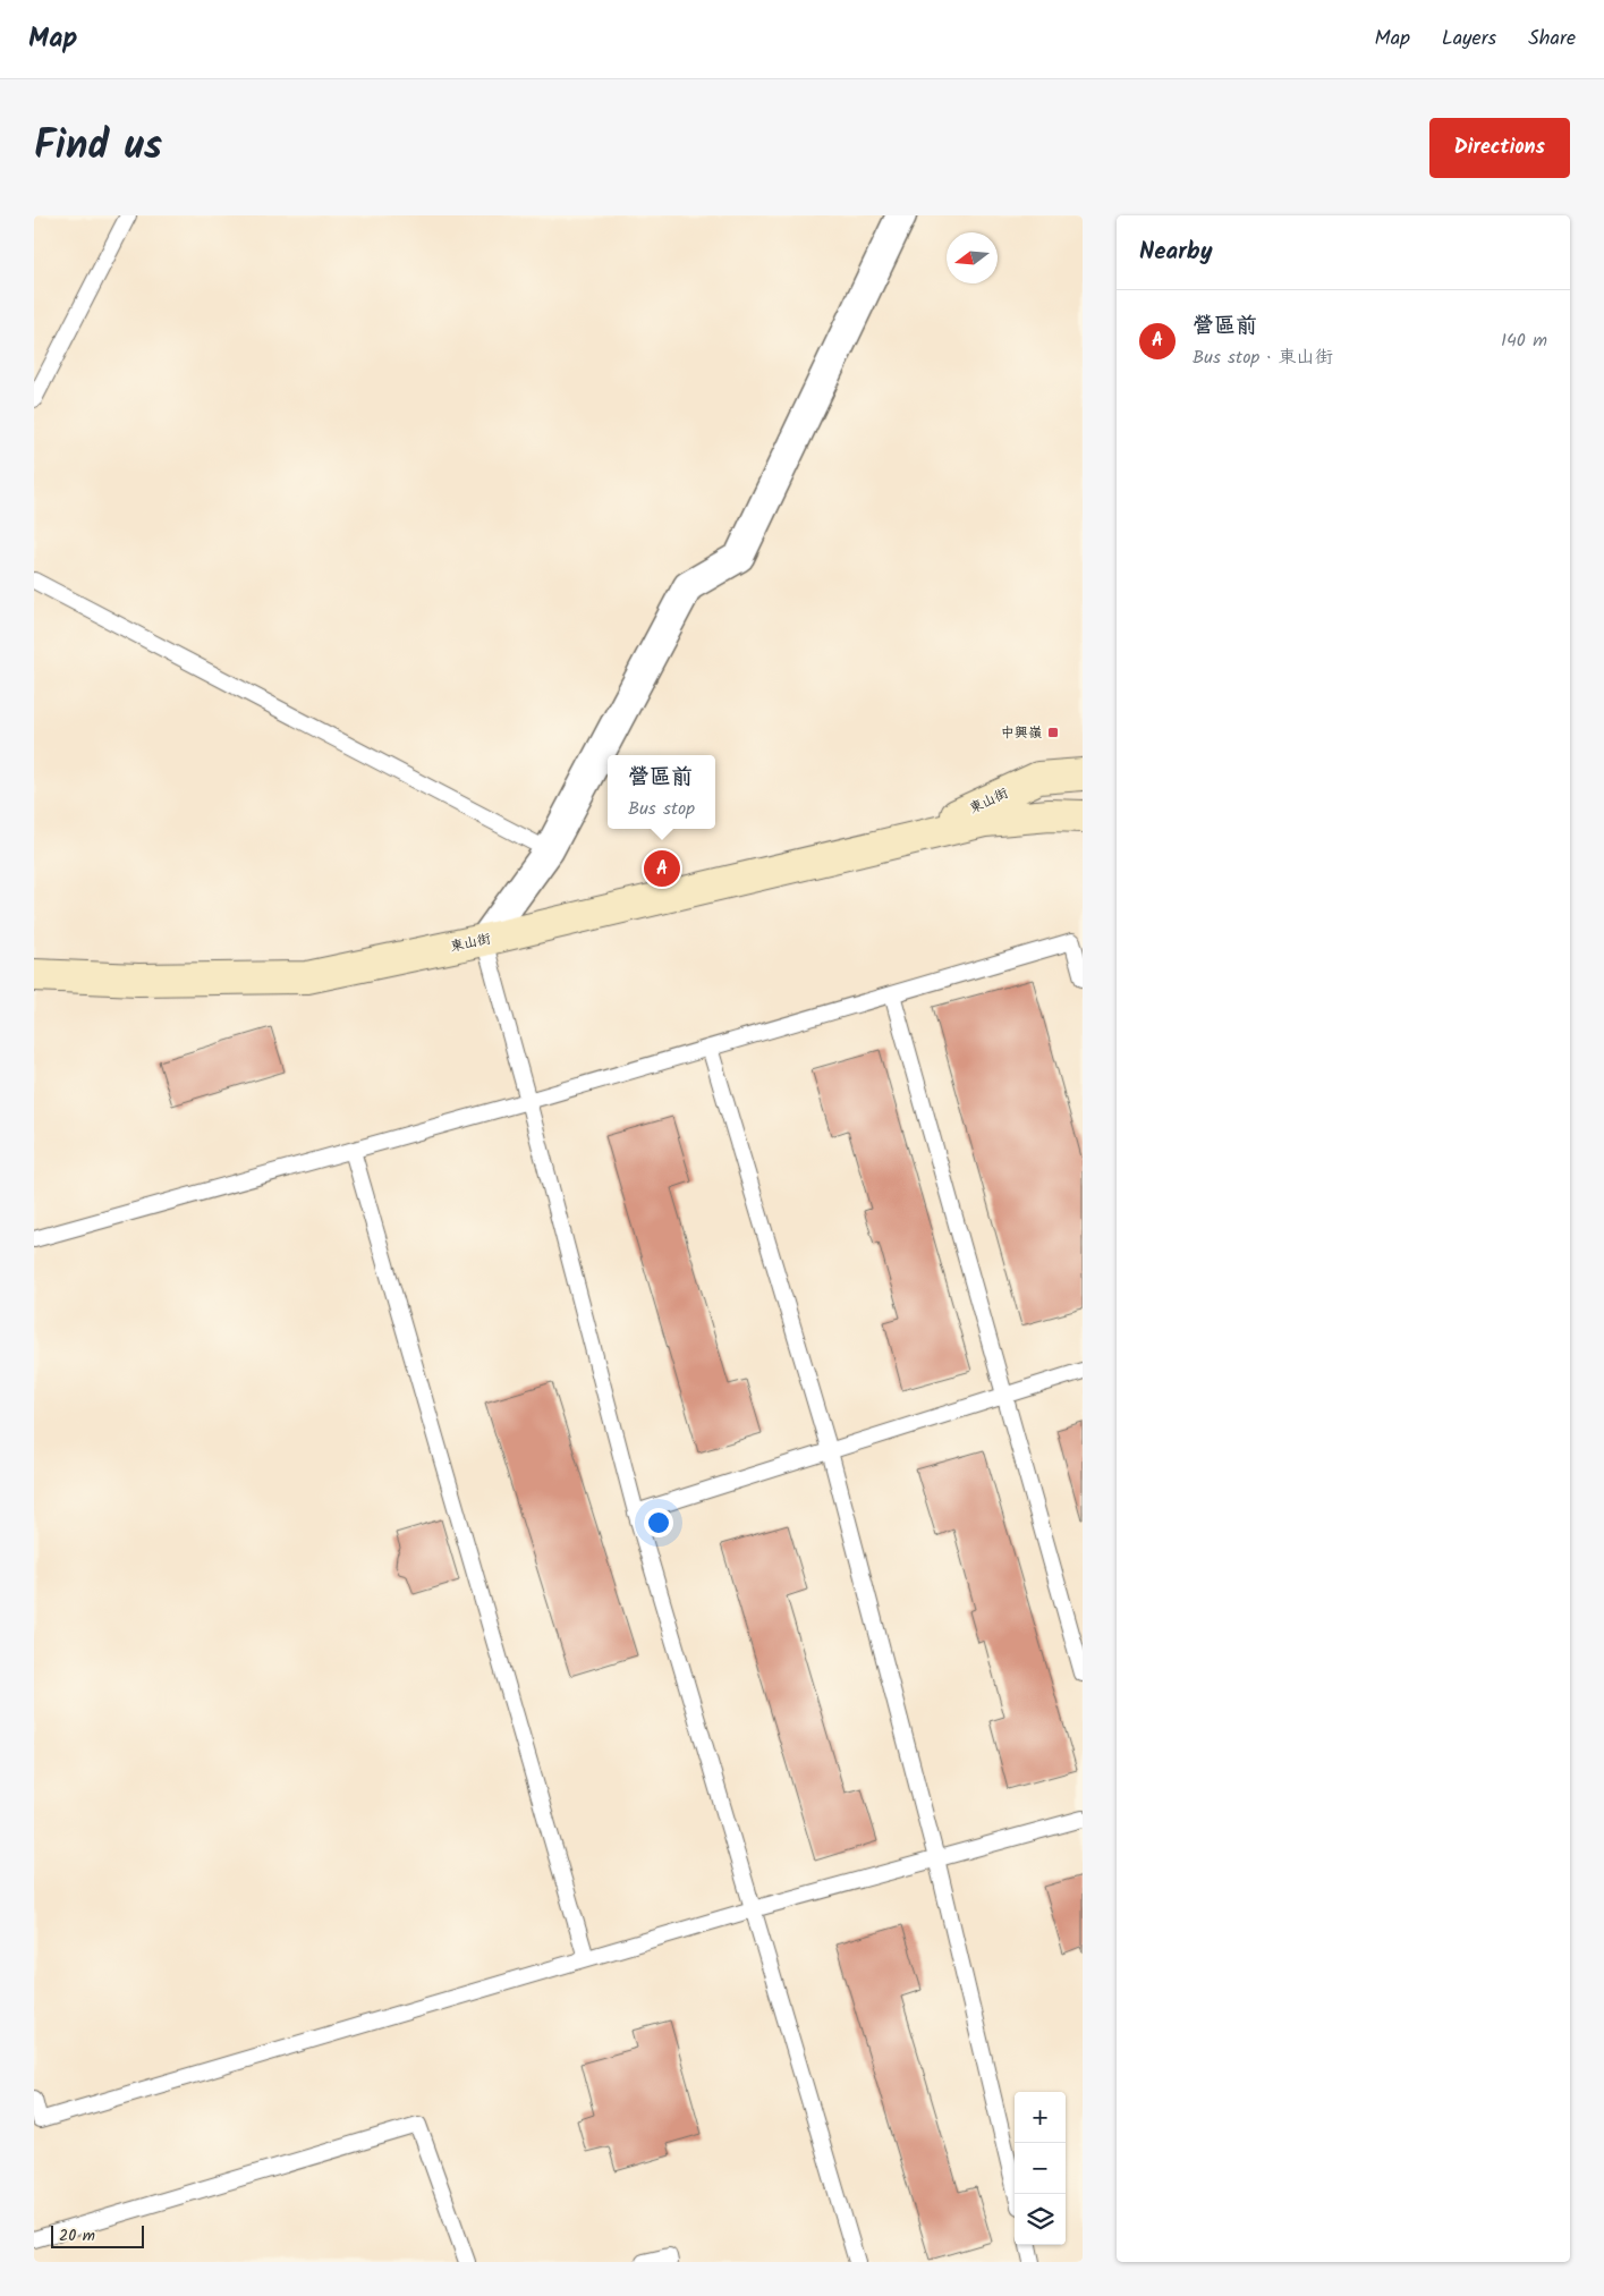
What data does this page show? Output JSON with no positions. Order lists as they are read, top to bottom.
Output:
{
  "streets": {
    "main road": ["東山街"]
  },
  "places": {
    "transit": ["中興嶺"]
  },
  "scale_bar": "20 m",
  "north": "left",
  "page": {
    "header": "Map",
    "nav": ["Map", "Layers", "Share"],
    "title": "Find us",
    "buttons": "Directions",
    "heading": "Nearby",
    "list": [
      {
        "mark": "A",
        "name": "營區前",
        "note": "Bus stop · 東山街",
        "value": "140 m"
      }
    ],
    "popup": ["營區前", "Bus stop"],
    "pins": "A",
    "map_buttons": ["+", "−"],
    "scale": "20 m"
  }
}
